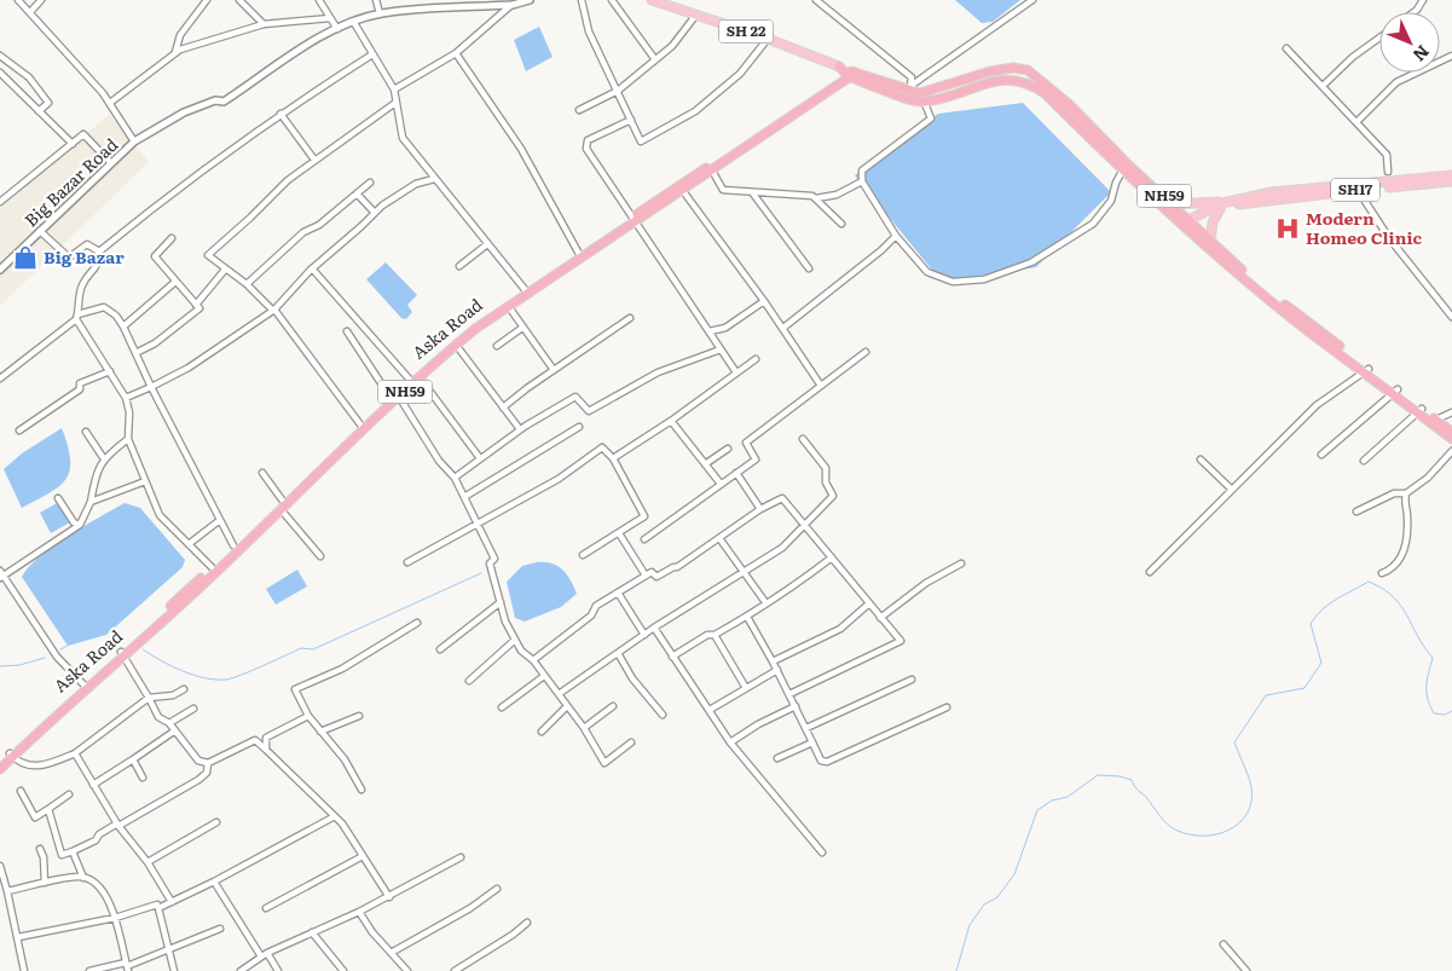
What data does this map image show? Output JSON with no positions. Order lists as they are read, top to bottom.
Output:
{
  "streets": {
    "highway": ["NH59", "Aska Road"],
    "main road": ["SH 22", "SH17"],
    "street": ["Big Bazar Road"]
  },
  "crossings": [
    ["SH 22", "NH59"],
    ["SH 22", "Aska Road"],
    ["NH59", "Aska Road"]
  ],
  "places": {
    "hospital": ["Modern Homeo Clinic"],
    "shop": ["Big Bazar"]
  },
  "north": "bottom right"
}
